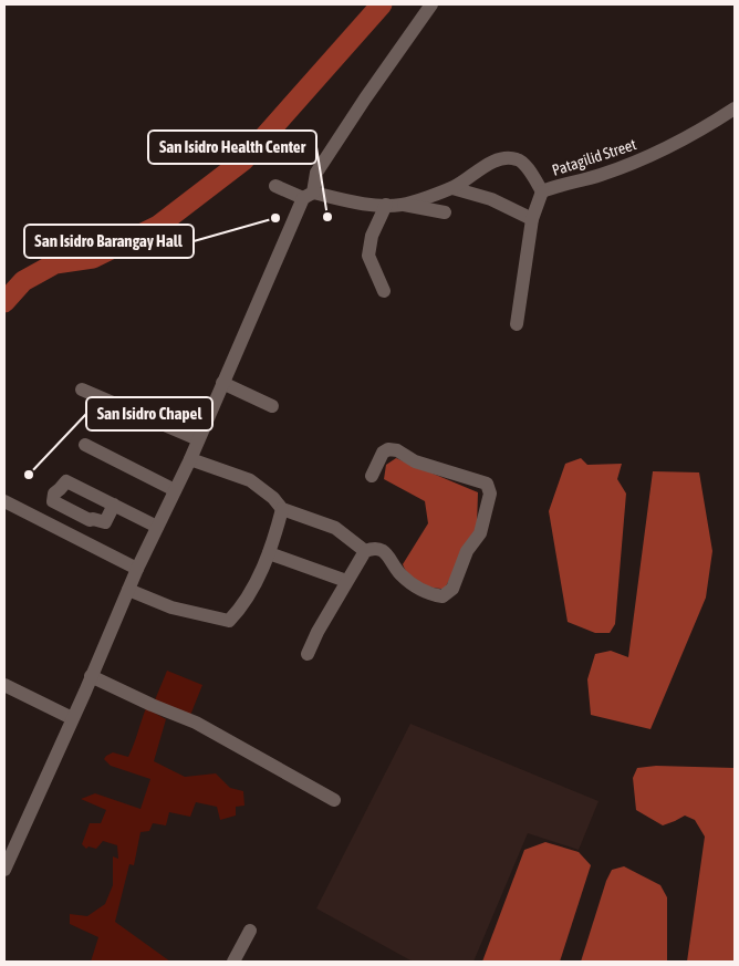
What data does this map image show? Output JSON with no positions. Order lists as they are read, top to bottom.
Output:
{
  "streets": {
    "street": ["Patagilid Street"]
  },
  "places": ["San Isidro Health Center", "San Isidro Barangay Hall", "San Isidro Chapel"]
}
